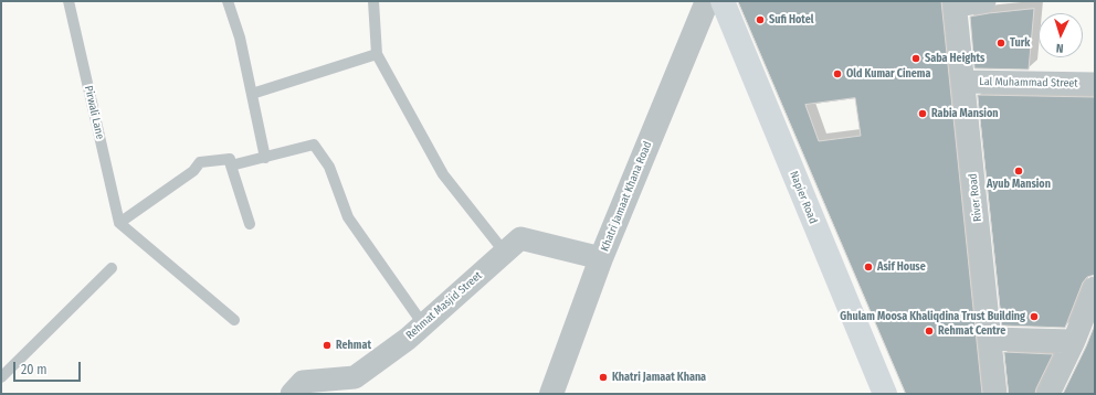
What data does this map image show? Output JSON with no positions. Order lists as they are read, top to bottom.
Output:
{
  "streets": {
    "main road": ["Napier Road"],
    "street": [
      "Lal Muhammad Street",
      "Khatri Jamaat Khana Road",
      "River Road",
      "Rehmat Masjid Street"
    ],
    "lane": ["Pirwali Lane"]
  },
  "crossings": [
    ["Lal Muhammad Street", "River Road"],
    ["Khatri Jamaat Khana Road", "Rehmat Masjid Street"]
  ],
  "places": [
    "Sufi Hotel",
    "Turk",
    "Saba Heights",
    "Old Kumar Cinema",
    "Rabia Mansion",
    "Ayub Mansion",
    "Asif House",
    "Ghulam Moosa Khaliqdina Trust Building",
    "Rehmat Centre",
    "Rehmat",
    "Khatri Jamaat Khana"
  ],
  "scale_bar": "20 m",
  "north": "bottom"
}
